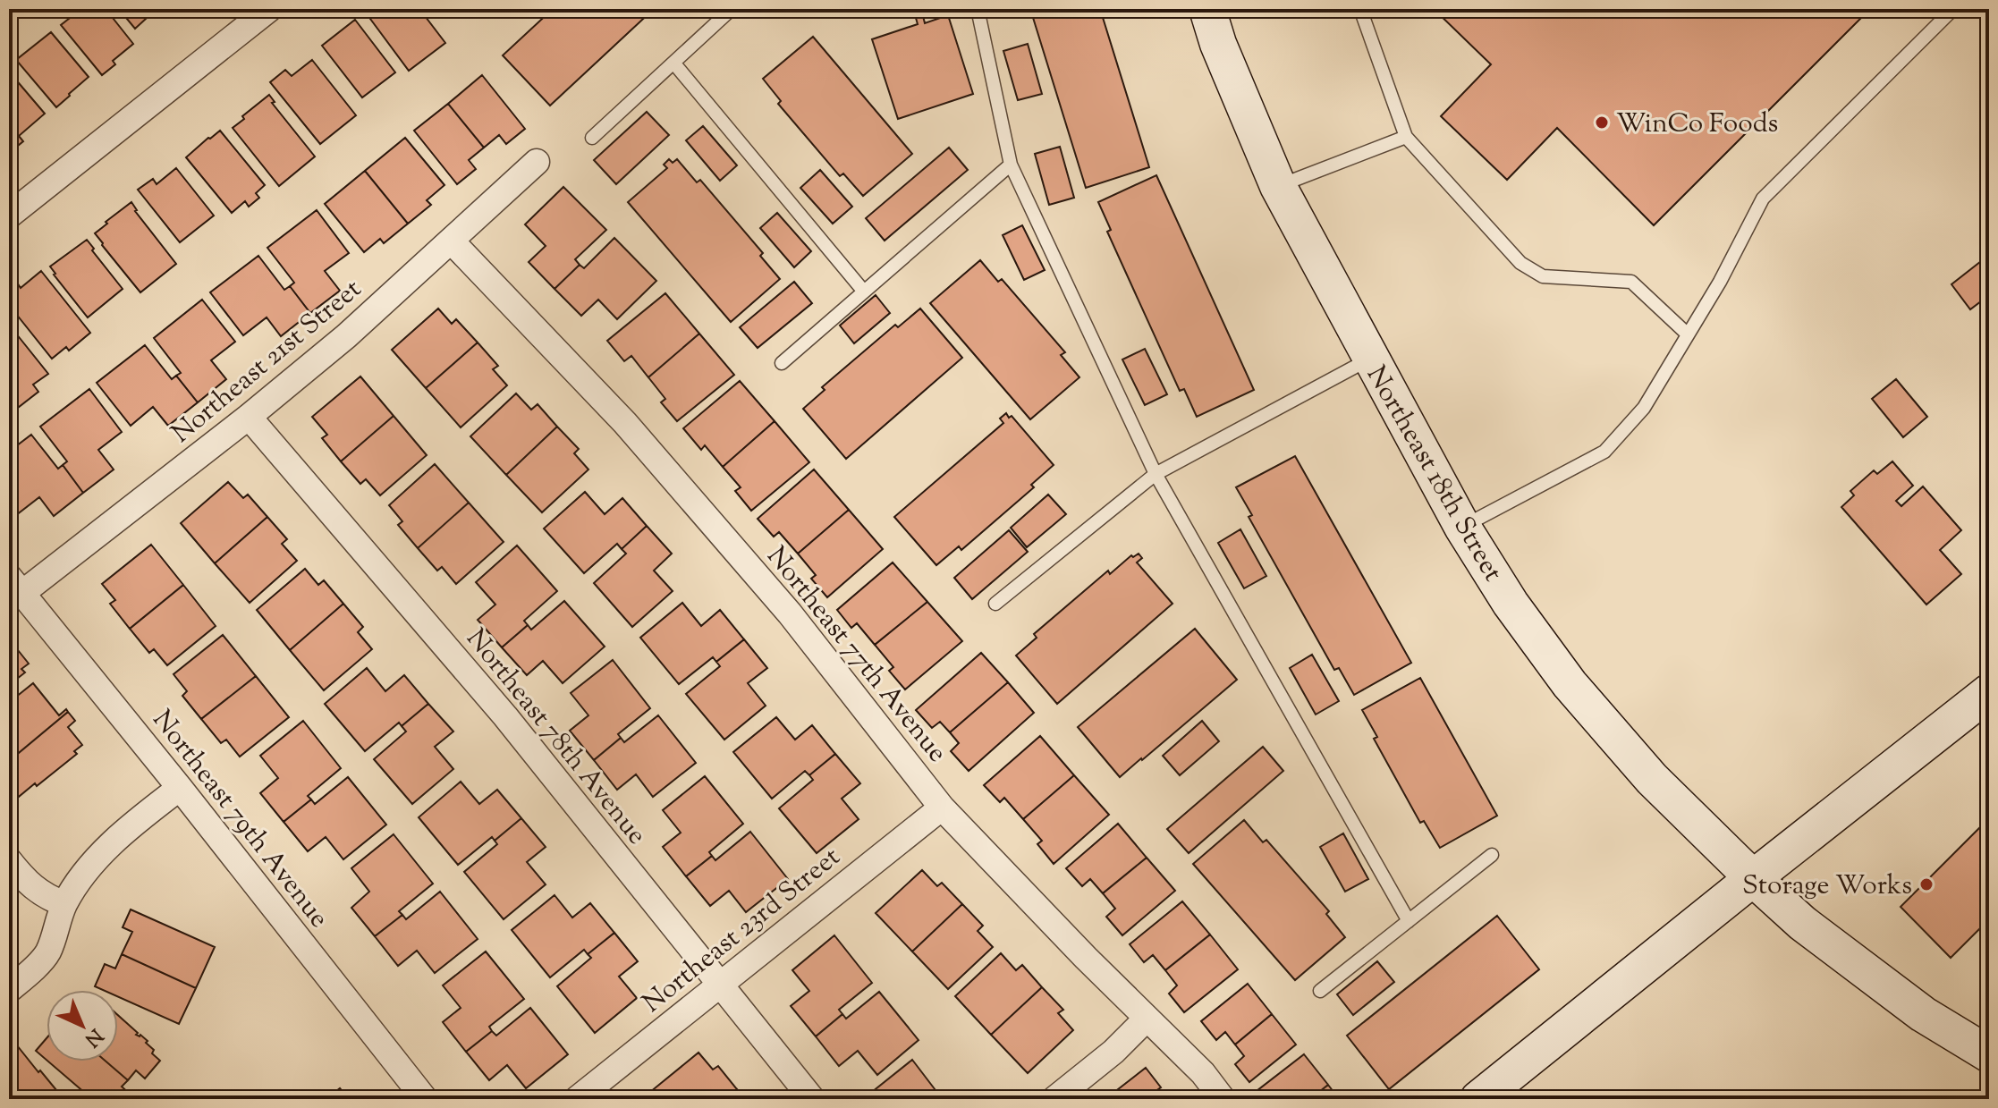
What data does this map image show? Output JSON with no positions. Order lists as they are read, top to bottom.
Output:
{
  "streets": {
    "street": [
      "Northeast 21st Street",
      "Northeast 18th Street",
      "Northeast 77th Avenue",
      "Northeast 78th Avenue",
      "Northeast 79th Avenue",
      "Northeast 23rd Street"
    ]
  },
  "crossings": [
    ["Northeast 21st Street", "Northeast 77th Avenue"],
    ["Northeast 21st Street", "Northeast 78th Avenue"],
    ["Northeast 21st Street", "Northeast 79th Avenue"],
    ["Northeast 77th Avenue", "Northeast 23rd Street"],
    ["Northeast 78th Avenue", "Northeast 23rd Street"]
  ],
  "places": ["WinCo Foods", "Storage Works"],
  "north": "bottom right"
}
